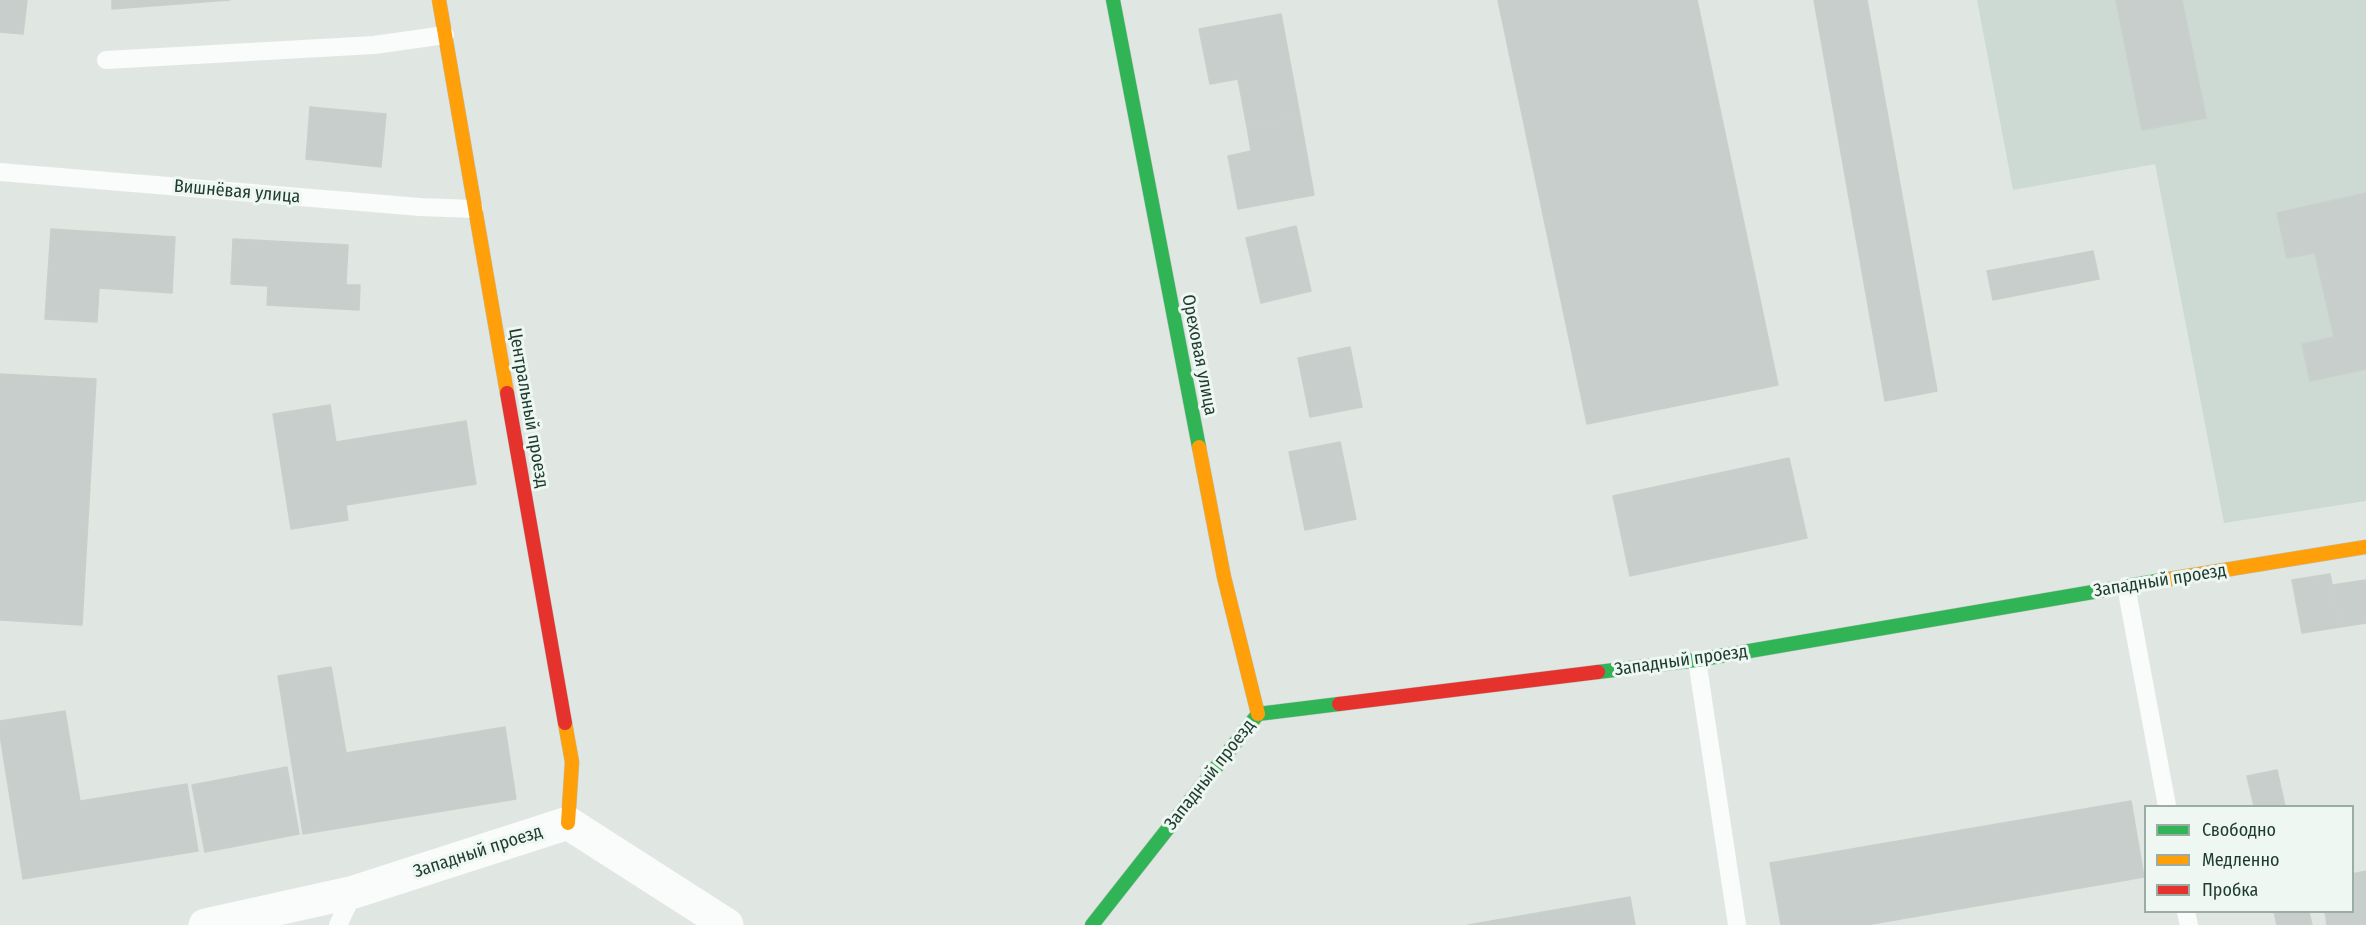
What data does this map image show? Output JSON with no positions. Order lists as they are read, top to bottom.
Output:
{
  "streets": {
    "street": ["Ореховая улица", "Центральный проезд", "Западный проезд"],
    "lane": ["Вишнёвая улица"]
  },
  "crossings": [
    ["Вишнёвая улица", "Центральный проезд"],
    ["Ореховая улица", "Западный проезд"],
    ["Центральный проезд", "Западный проезд"]
  ],
  "legend": ["Свободно", "Медленно", "Пробка"]
}
